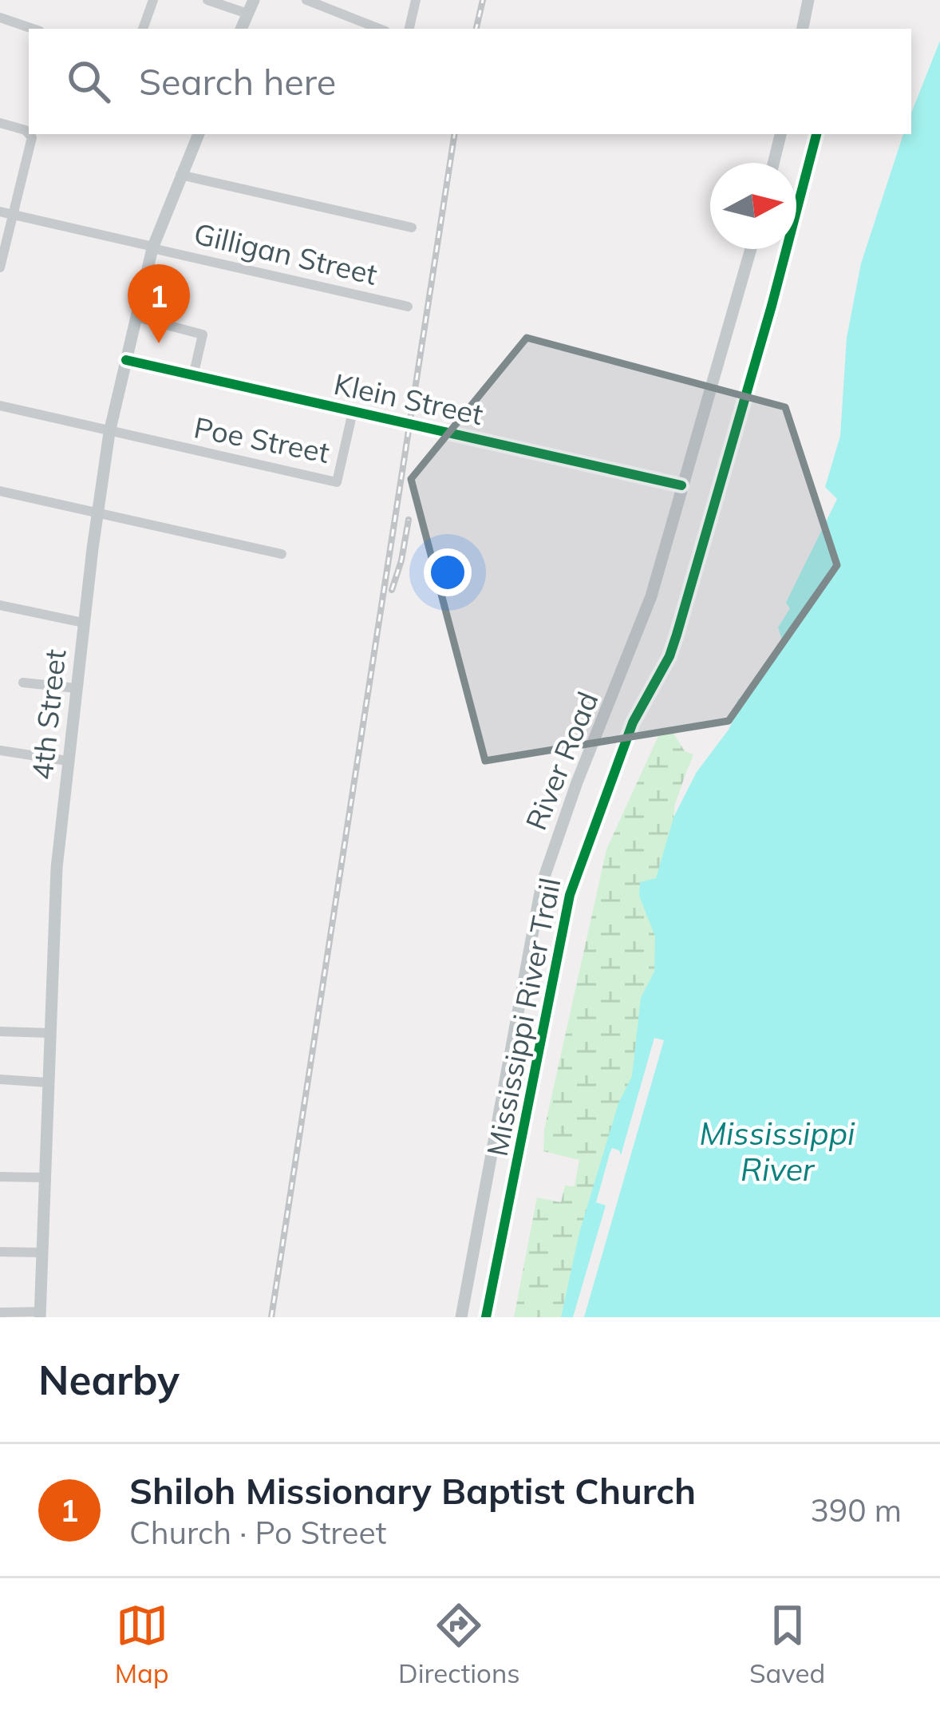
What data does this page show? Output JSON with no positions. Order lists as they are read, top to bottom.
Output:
{
  "streets": {
    "main road": ["4th Street", "River Road"],
    "street": ["Gilligan Street", "Klein Street", "Poe Street"],
    "cycle path": ["Mississippi River Trail"]
  },
  "crossings": [
    ["Gilligan Street", "4th Street"],
    ["Klein Street", "Poe Street"],
    ["Klein Street", "4th Street"],
    ["Klein Street", "River Road"],
    ["Poe Street", "4th Street"]
  ],
  "water": ["Mississippi River"],
  "north": "right",
  "page": {
    "search": "Search here",
    "pins": "1",
    "heading": "Nearby",
    "list": [
      {
        "mark": "1",
        "name": "Shiloh Missionary Baptist Church",
        "note": "Church · Po Street",
        "value": "390 m"
      }
    ],
    "nav": ["Map", "Directions", "Saved"]
  }
}
